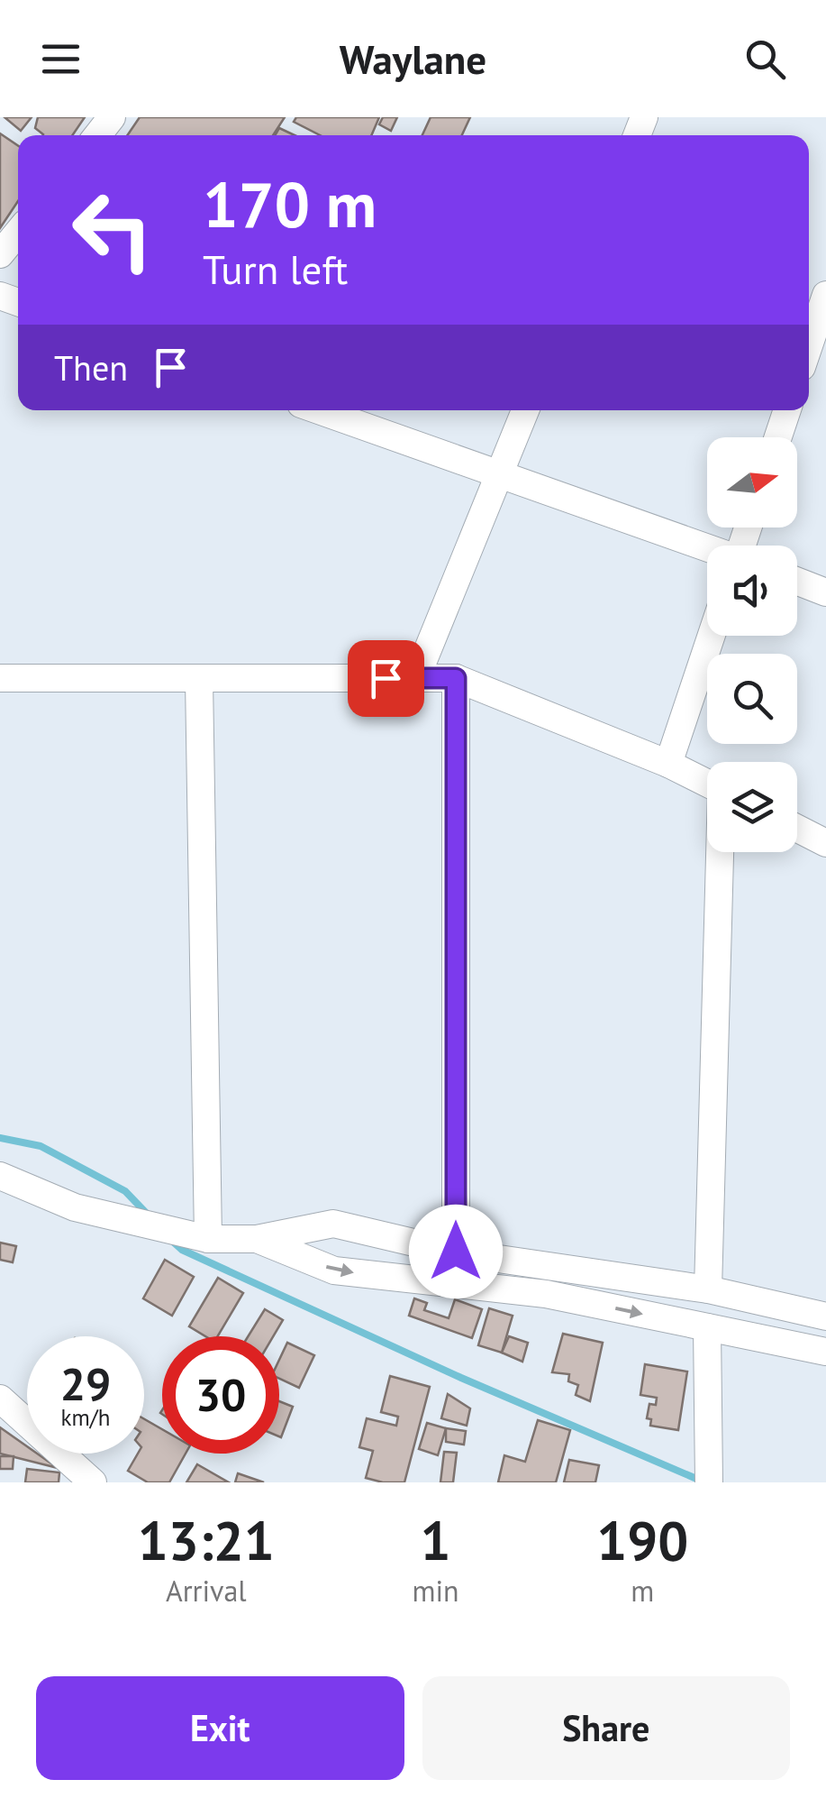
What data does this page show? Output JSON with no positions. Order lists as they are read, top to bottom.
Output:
{
  "north": "right",
  "page": {
    "header": "Waylane",
    "turn": ["170 m", "Turn left"],
    "then": "Then",
    "speed": "29 km/h",
    "limit": "30",
    "eta": [
      "13:21",
      "Arrival",
      "1",
      "min",
      "190",
      "m"
    ],
    "buttons": ["Exit", "Share"]
  }
}
